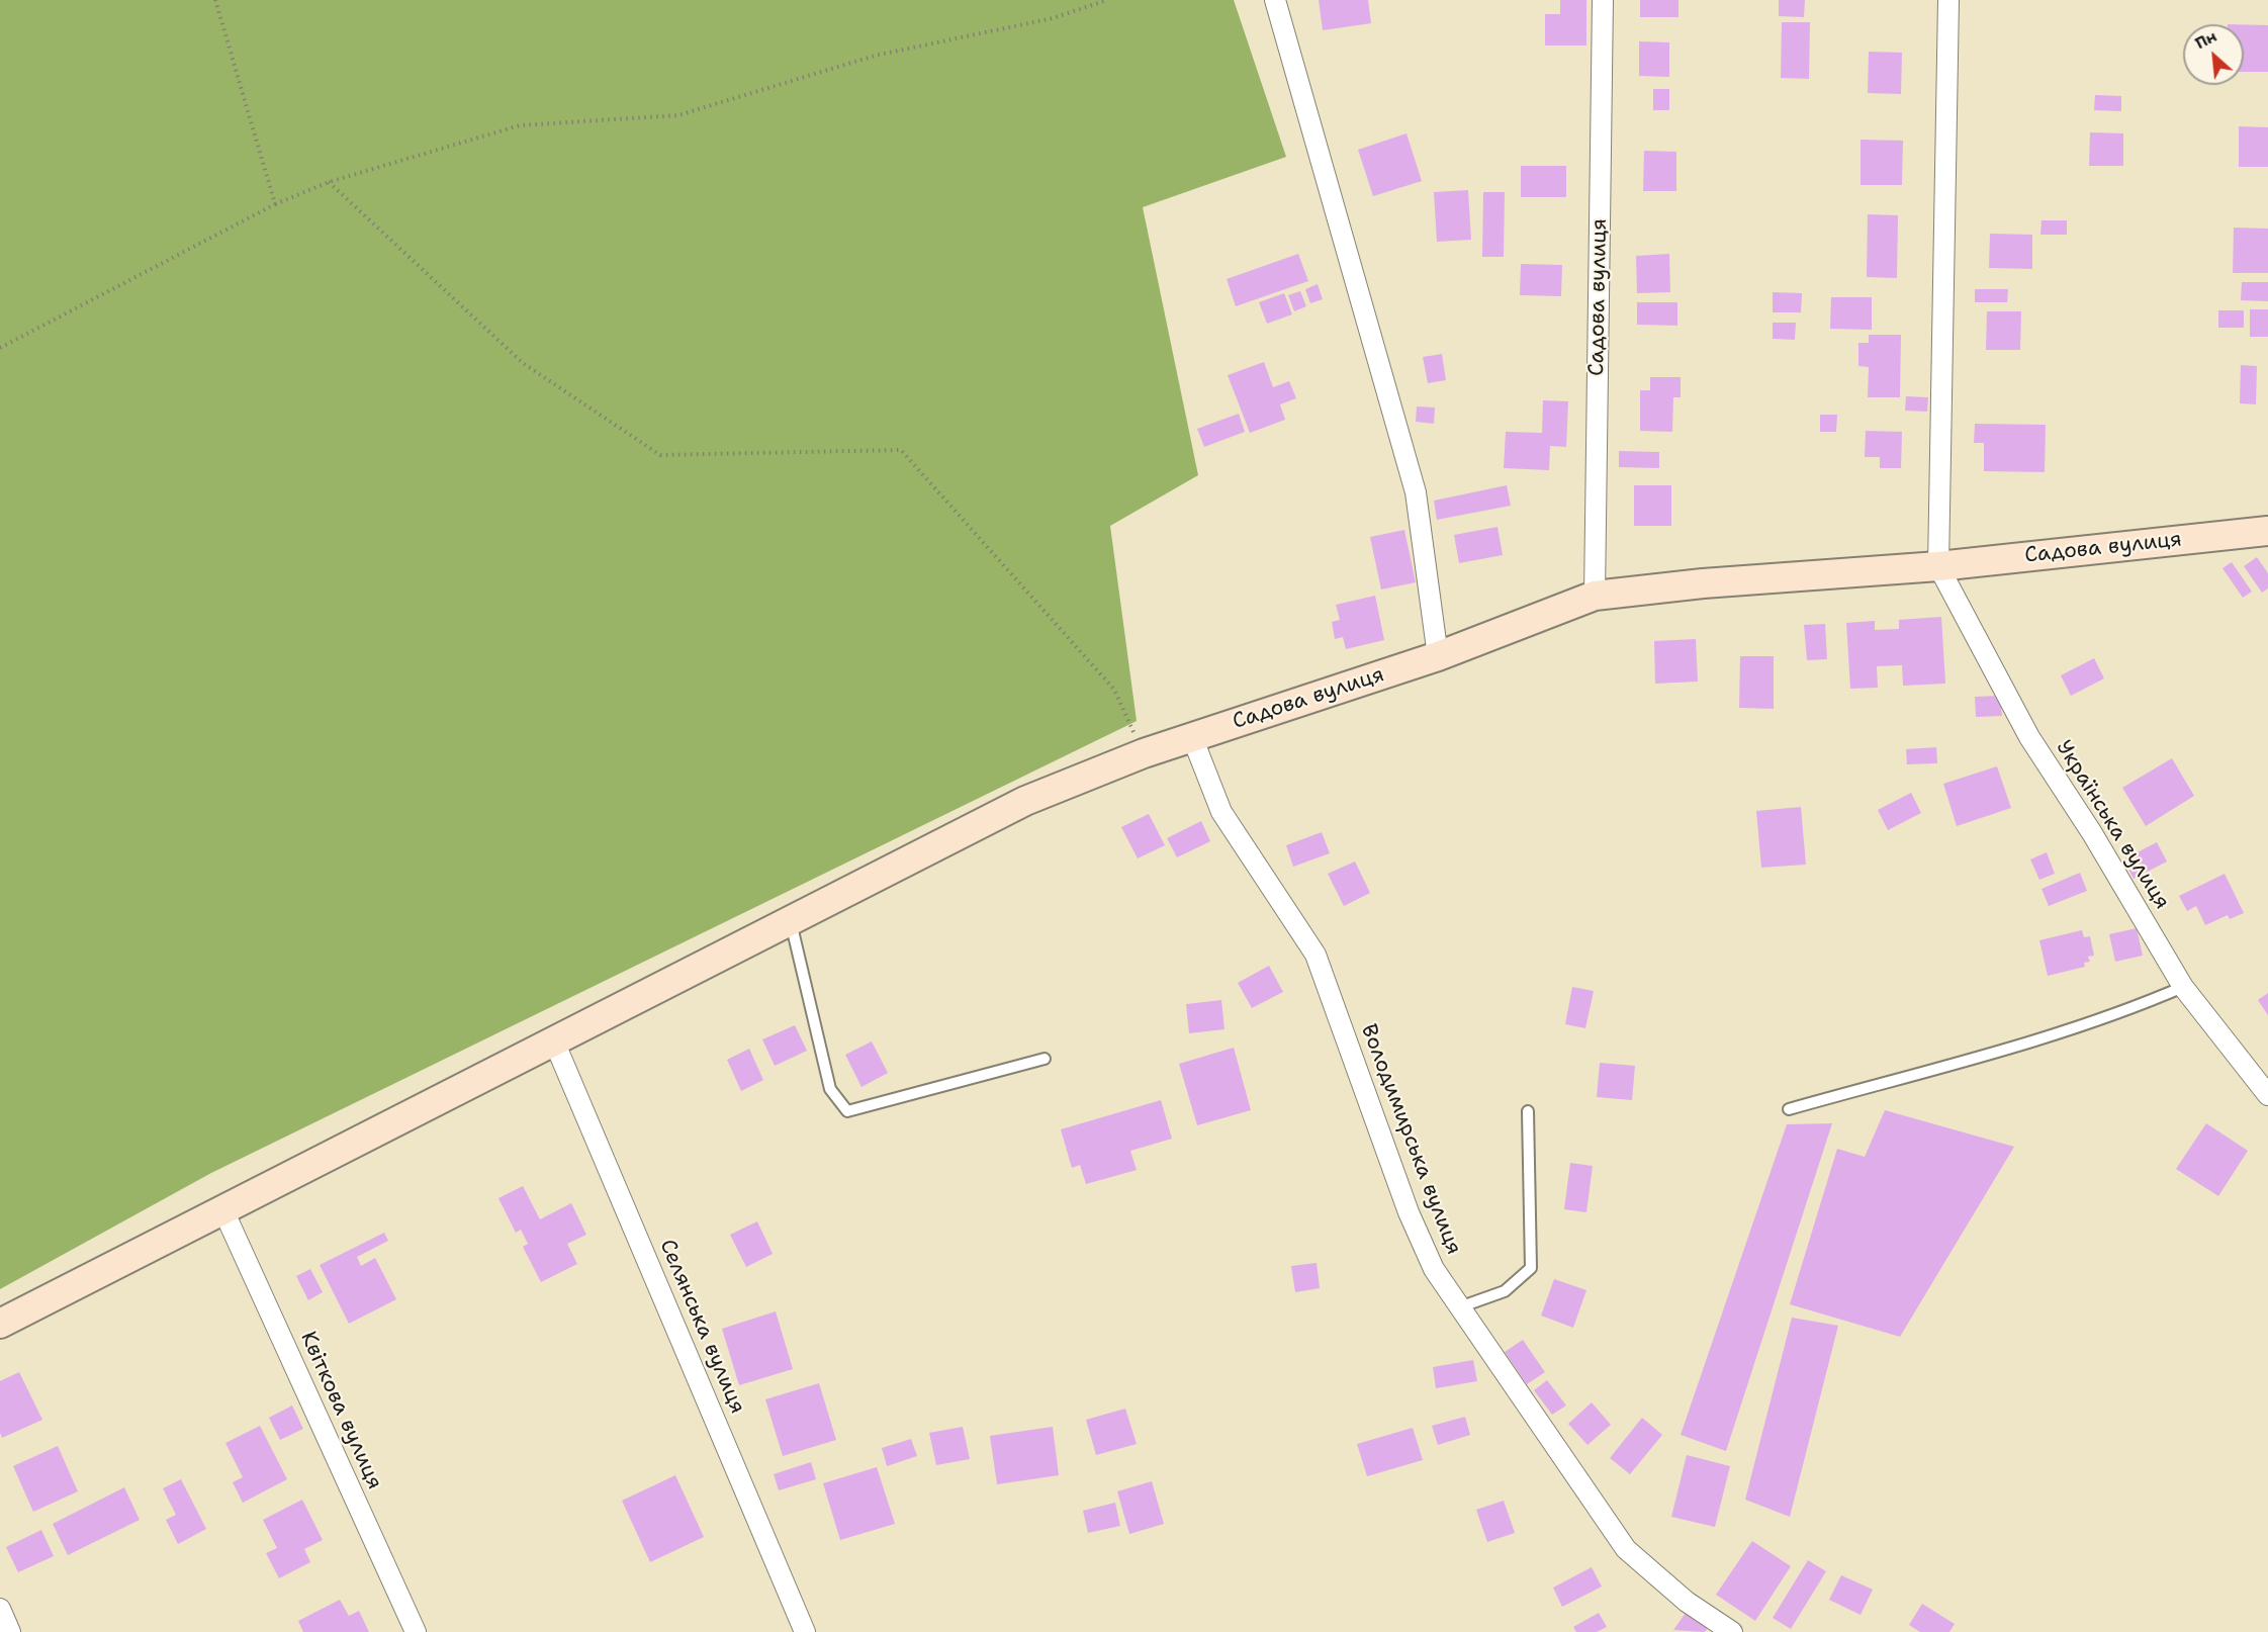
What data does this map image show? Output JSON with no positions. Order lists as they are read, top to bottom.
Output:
{
  "streets": {
    "street": [
      "Садова вулиця",
      "Українська вулиця",
      "Володимирська вулиця",
      "Селянська вулиця",
      "Квіткова вулиця"
    ]
  },
  "crossings": [
    ["Садова вулиця", "Українська вулиця"],
    ["Садова вулиця", "Володимирська вулиця"],
    ["Садова вулиця", "Селянська вулиця"],
    ["Садова вулиця", "Квіткова вулиця"]
  ],
  "north": "top left"
}
